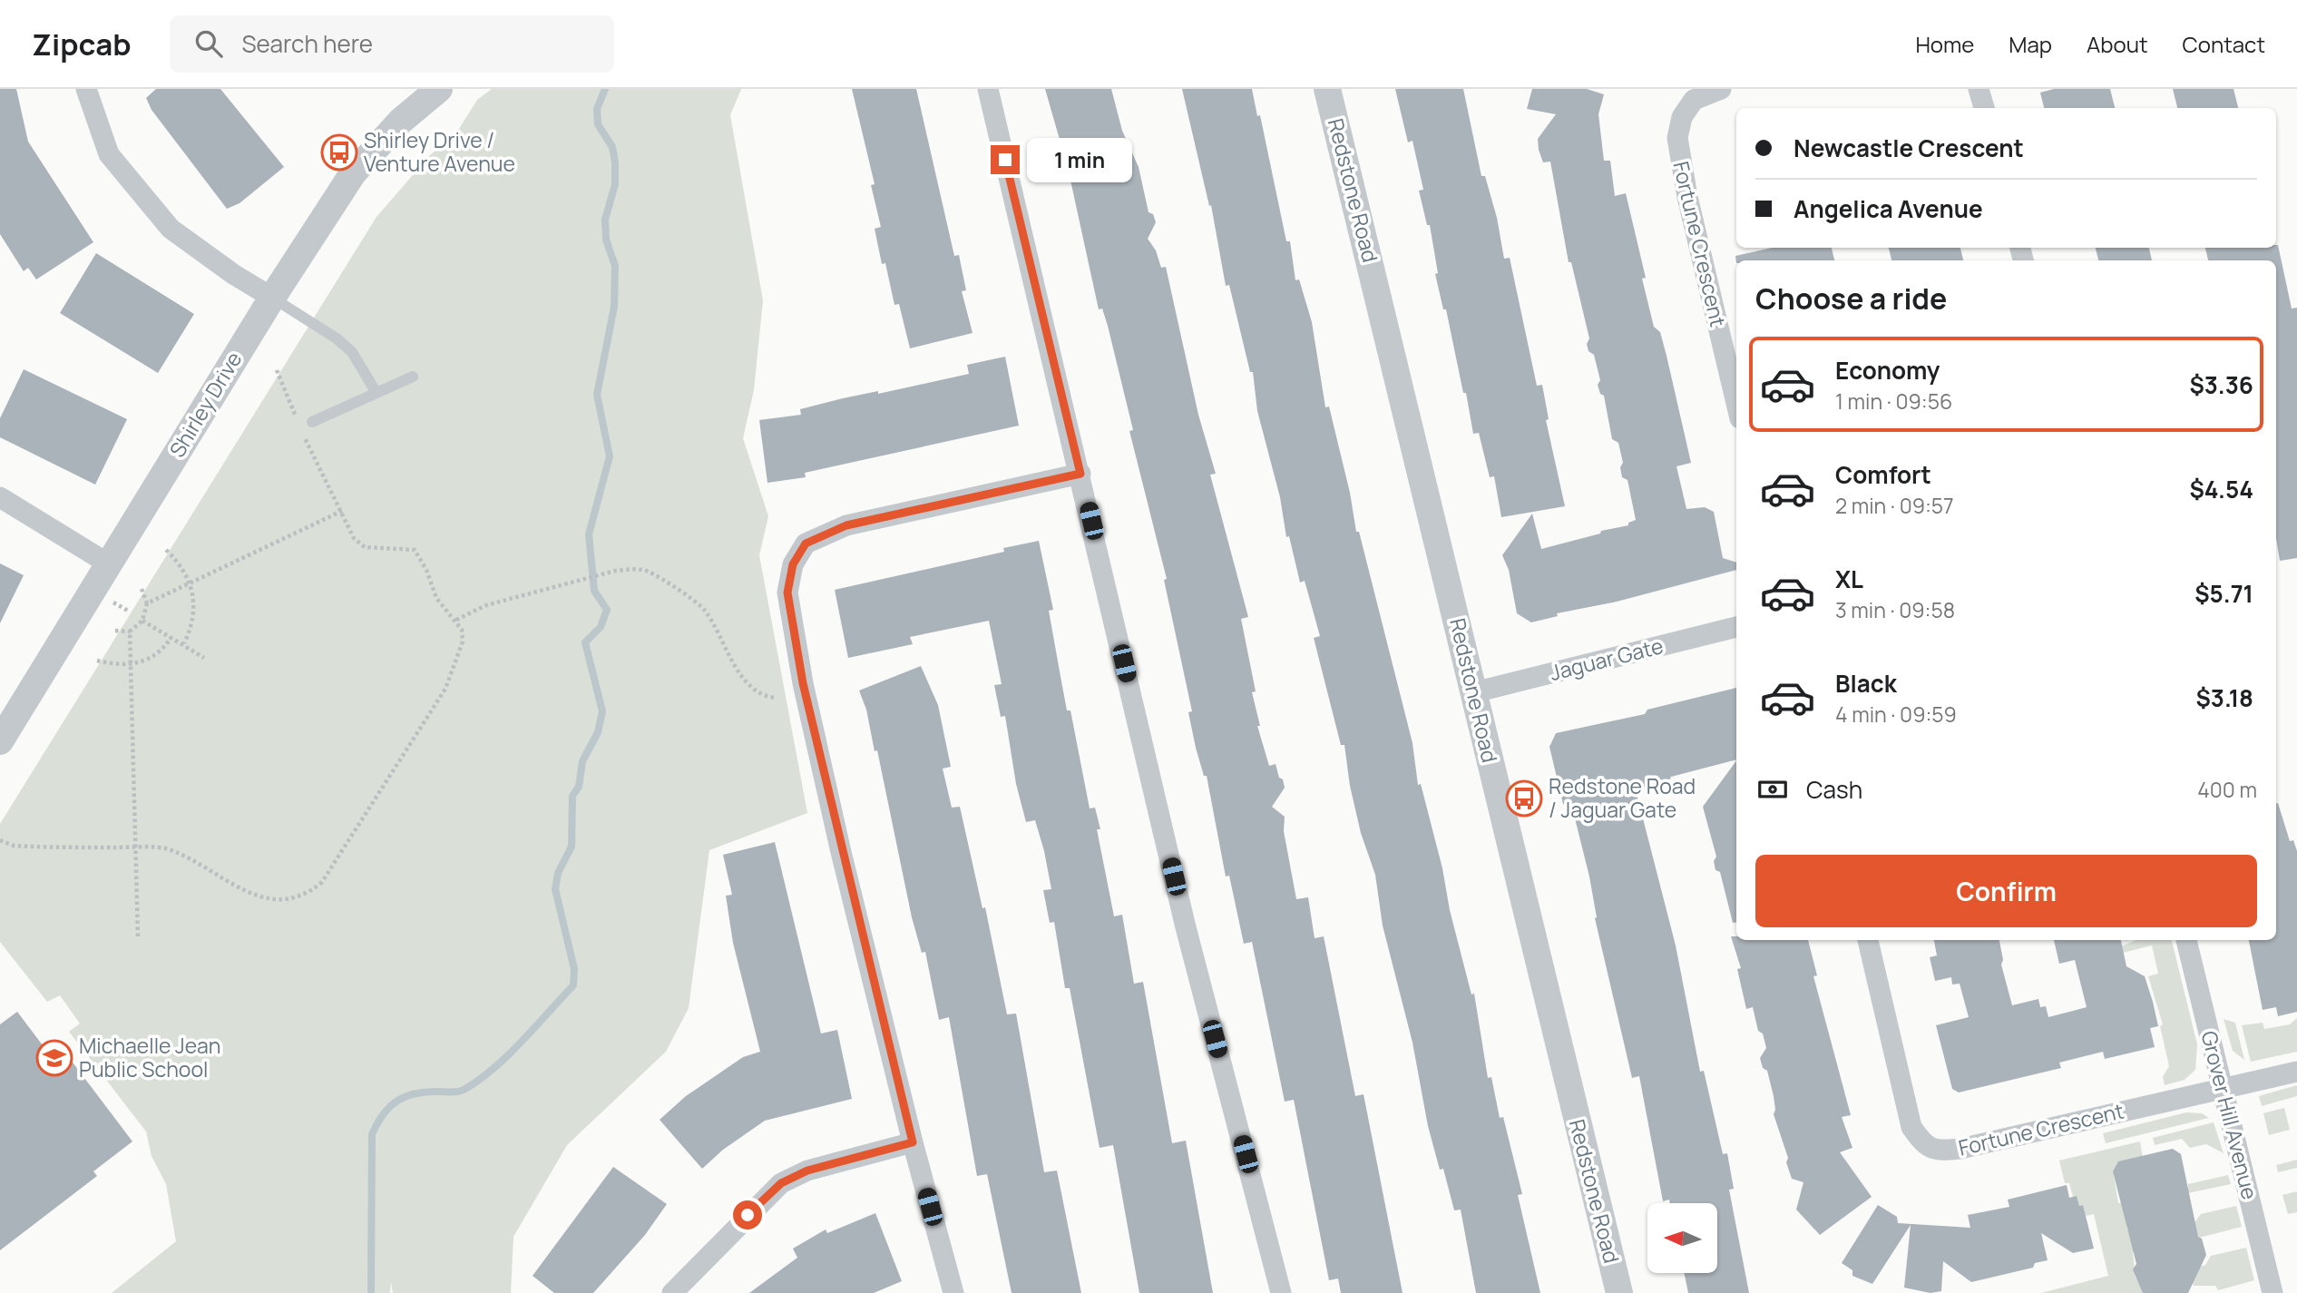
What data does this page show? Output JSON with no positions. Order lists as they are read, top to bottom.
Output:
{
  "streets": {
    "street": [
      "Redstone Road",
      "Fortune Crescent",
      "Shirley Drive",
      "Jaguar Gate",
      "Grover Hill Avenue"
    ]
  },
  "crossings": [
    ["Redstone Road", "Jaguar Gate"],
    ["Fortune Crescent", "Grover Hill Avenue"]
  ],
  "places": {
    "bus stop": ["Shirley Drive / Venture Avenue", "Redstone Road / Jaguar Gate"],
    "school or university": ["Michaelle Jean Public School"]
  },
  "north": "left",
  "page": {
    "header": "Zipcab",
    "search": "Search here",
    "nav": [
      "Home",
      "Map",
      "About",
      "Contact"
    ],
    "banner": ["Newcastle Crescent", "Angelica Avenue"],
    "bubble": "1 min",
    "heading": "Choose a ride",
    "list": [
      {
        "name": "Economy",
        "note": "1 min · 09:56",
        "value": "$3.36"
      },
      {
        "name": "Comfort",
        "note": "2 min · 09:57",
        "value": "$4.54"
      },
      {
        "name": "XL",
        "note": "3 min · 09:58",
        "value": "$5.71"
      },
      {
        "name": "Black",
        "note": "4 min · 09:59",
        "value": "$3.18"
      }
    ],
    "pay": ["Cash", "400 m"],
    "buttons": "Confirm"
  }
}
